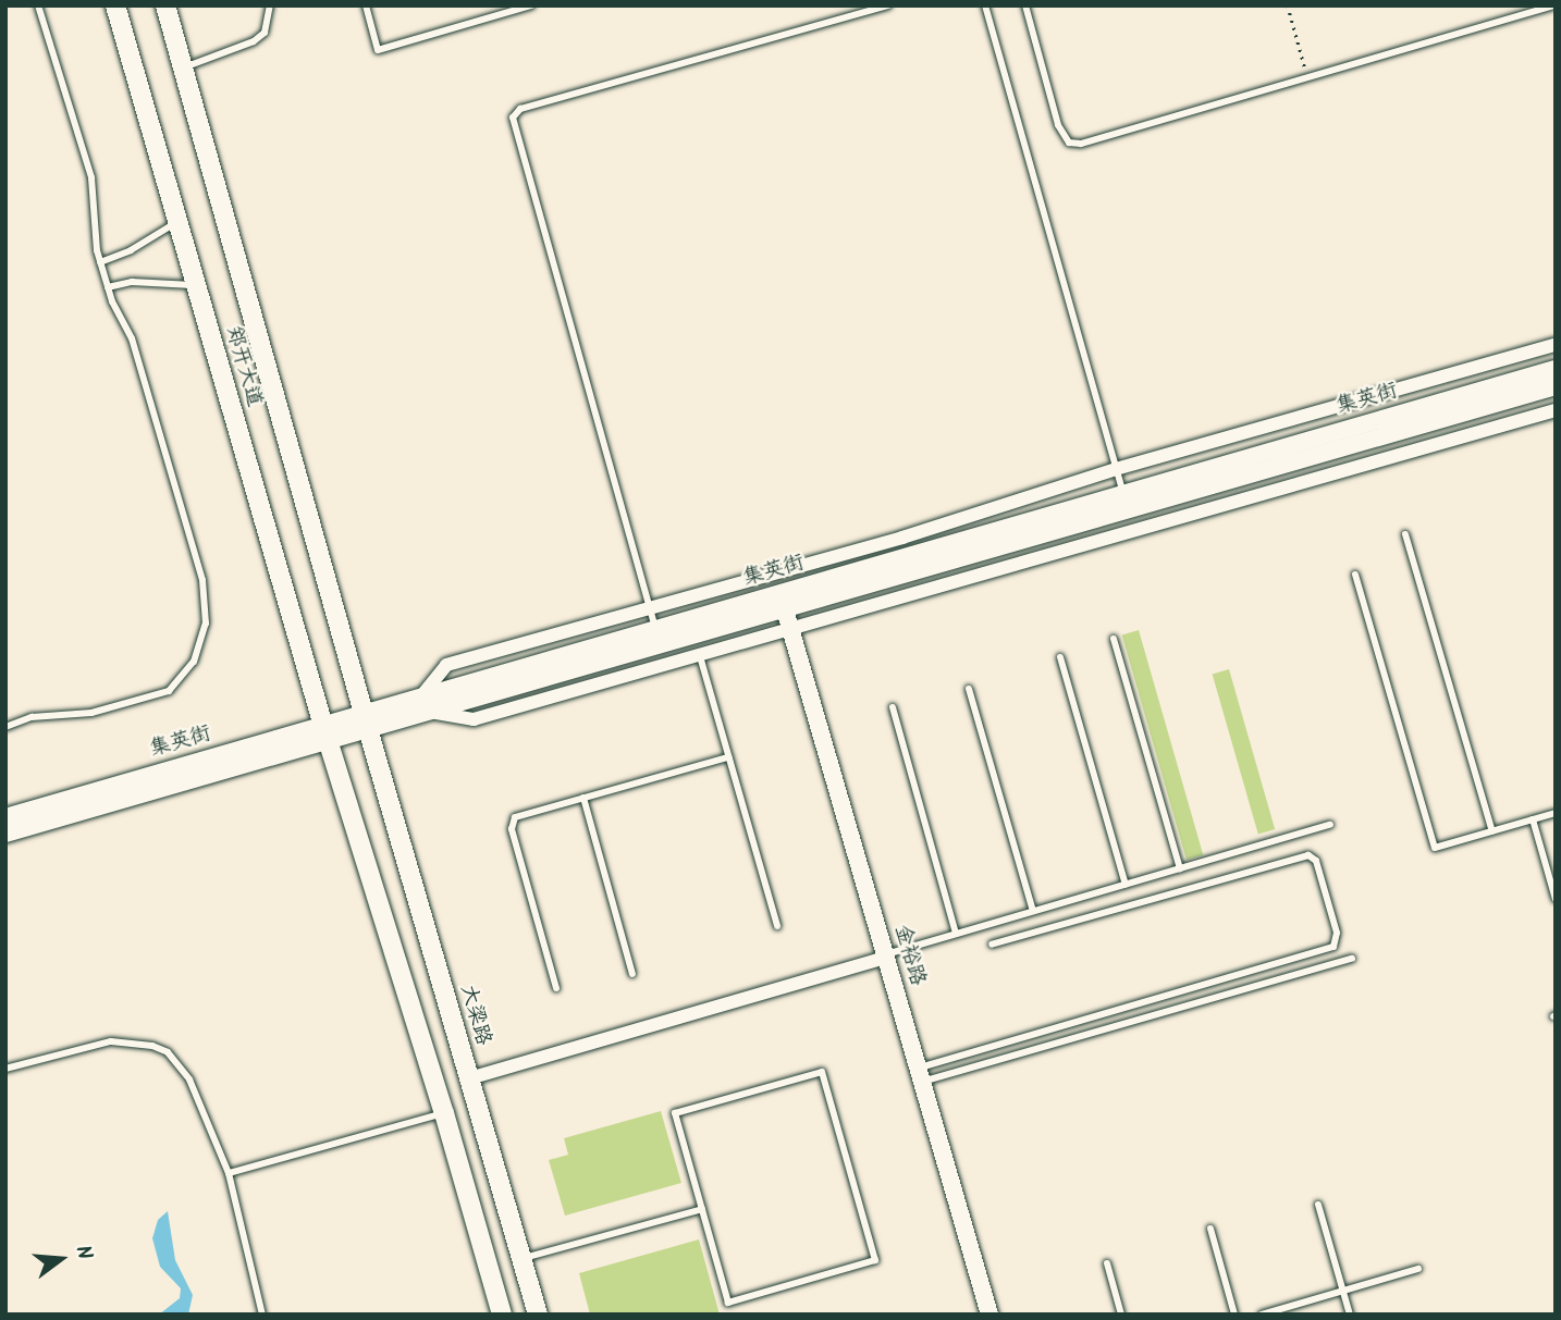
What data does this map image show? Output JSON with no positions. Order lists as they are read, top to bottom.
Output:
{
  "streets": {
    "main road": [
      "郑开大道",
      "集英街",
      "金裕路",
      "大梁路"
    ]
  },
  "crossings": [
    ["郑开大道", "集英街"],
    ["郑开大道", "大梁路"],
    ["集英街", "金裕路"],
    ["集英街", "大梁路"]
  ],
  "north": "right"
}
